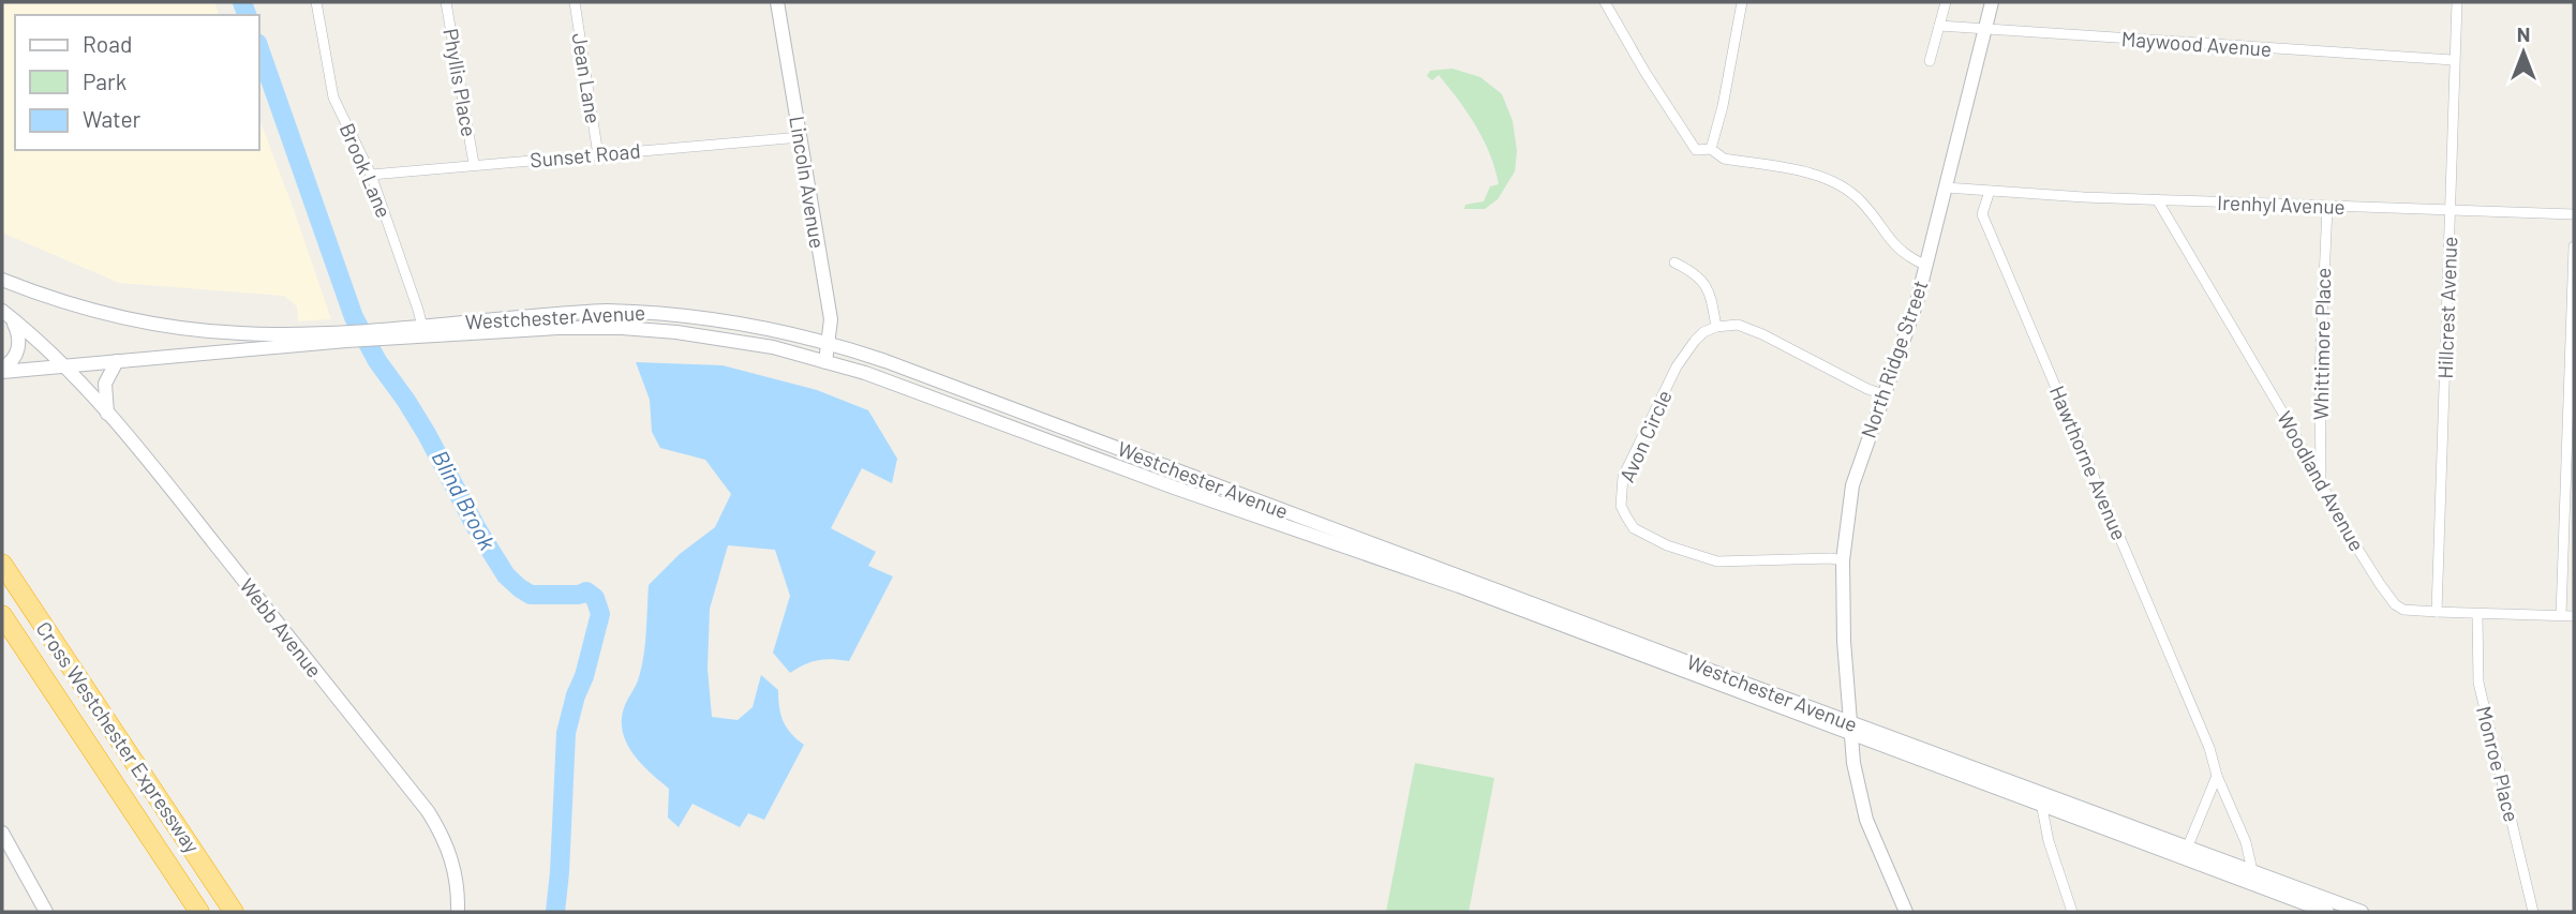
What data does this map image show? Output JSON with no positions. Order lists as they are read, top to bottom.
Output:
{
  "streets": {
    "highway": ["Cross Westchester Expressway"],
    "main road": [
      "Lincoln Avenue",
      "Westchester Avenue",
      "North Ridge Street",
      "Webb Avenue"
    ],
    "street": [
      "Maywood Avenue",
      "Jean Lane",
      "Phyllis Place",
      "Sunset Road",
      "Brook Lane",
      "Irenhyl Avenue",
      "Hillcrest Avenue",
      "Whittimore Place",
      "Avon Circle",
      "Hawthorne Avenue",
      "Woodland Avenue",
      "Monroe Place"
    ]
  },
  "crossings": [
    ["Maywood Avenue", "Hillcrest Avenue"],
    ["Maywood Avenue", "North Ridge Street"],
    ["Jean Lane", "Sunset Road"],
    ["Phyllis Place", "Sunset Road"],
    ["Sunset Road", "Brook Lane"],
    ["Sunset Road", "Lincoln Avenue"],
    ["Brook Lane", "Westchester Avenue"],
    ["Lincoln Avenue", "Westchester Avenue"],
    ["Irenhyl Avenue", "Hillcrest Avenue"],
    ["Irenhyl Avenue", "Whittimore Place"],
    ["Irenhyl Avenue", "Hawthorne Avenue"],
    ["Irenhyl Avenue", "Woodland Avenue"],
    ["Hillcrest Avenue", "Woodland Avenue"],
    ["Westchester Avenue", "North Ridge Street"],
    ["Westchester Avenue", "Hawthorne Avenue"],
    ["Westchester Avenue", "Webb Avenue"],
    ["Whittimore Place", "Woodland Avenue"],
    ["North Ridge Street", "Avon Circle"],
    ["Woodland Avenue", "Monroe Place"]
  ],
  "water": ["Blind Brook"],
  "legend": ["Road", "Park", "Water"],
  "north": "top"
}
